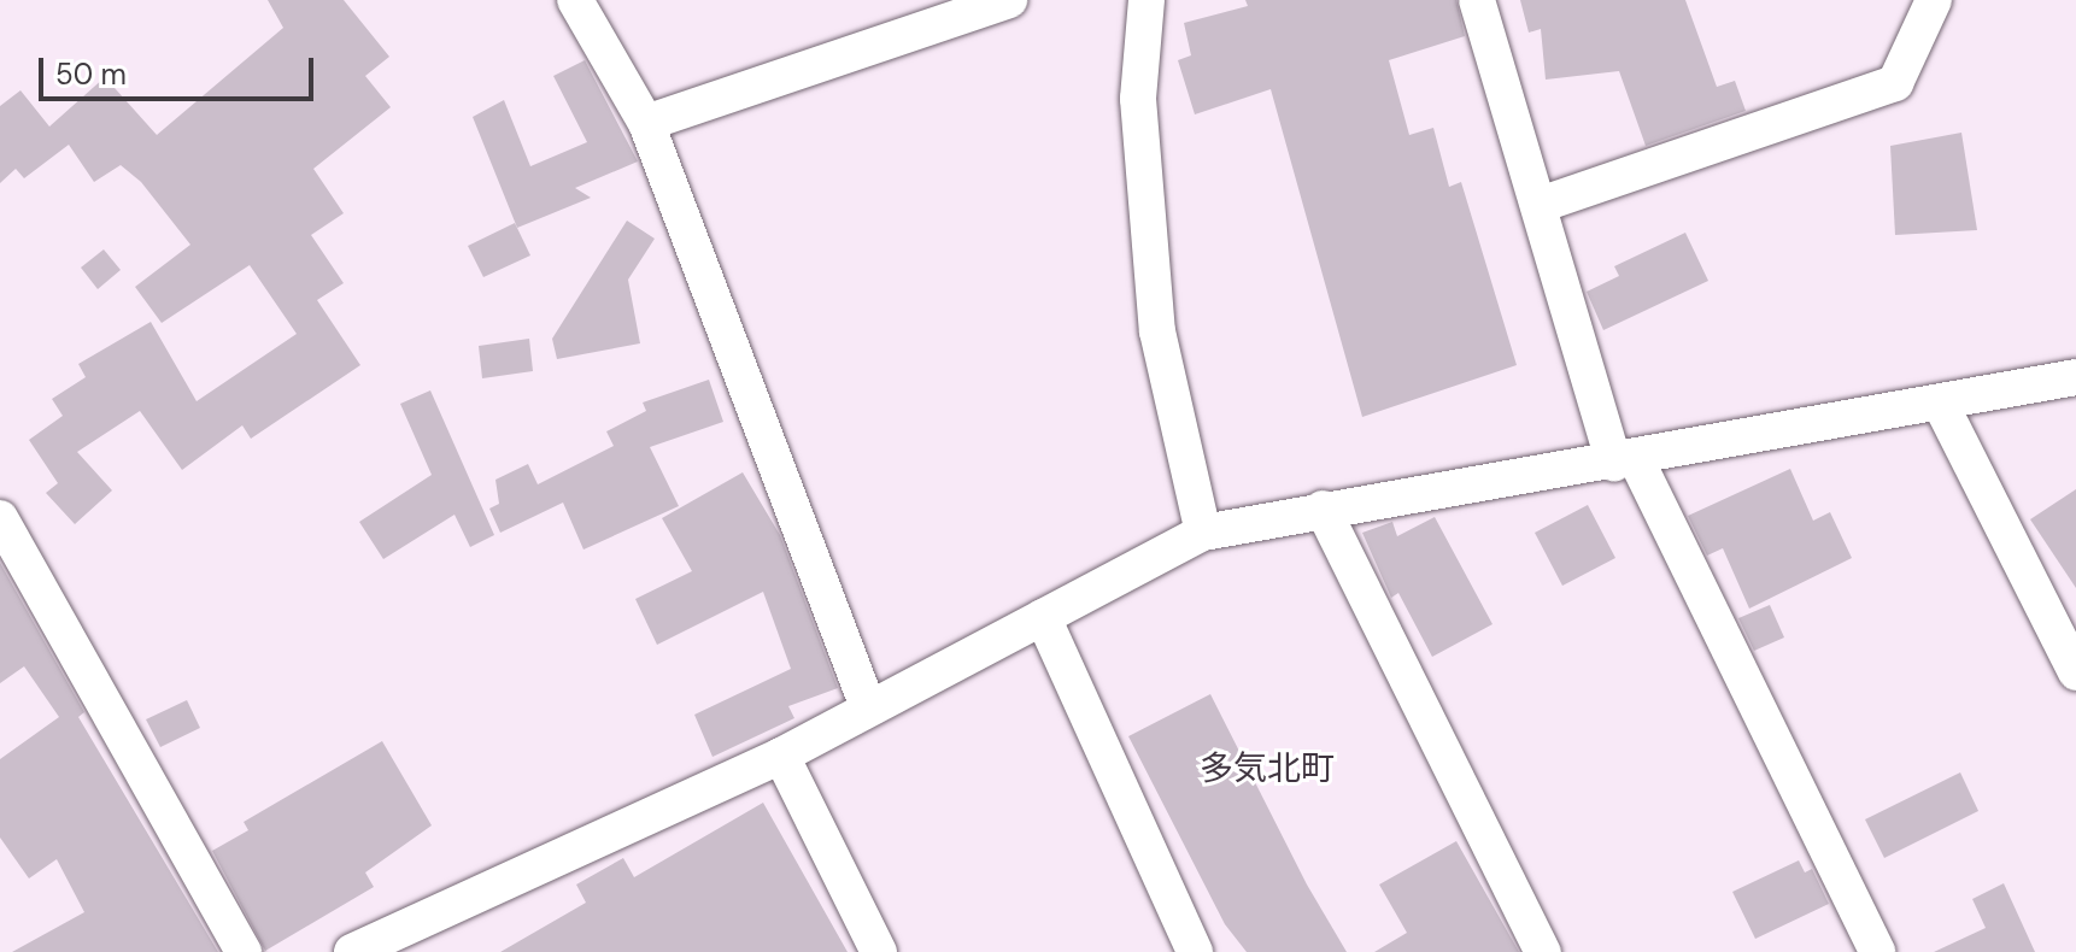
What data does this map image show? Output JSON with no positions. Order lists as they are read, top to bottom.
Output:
{
  "districts": ["多気北町"],
  "scale_bar": "50 m"
}
